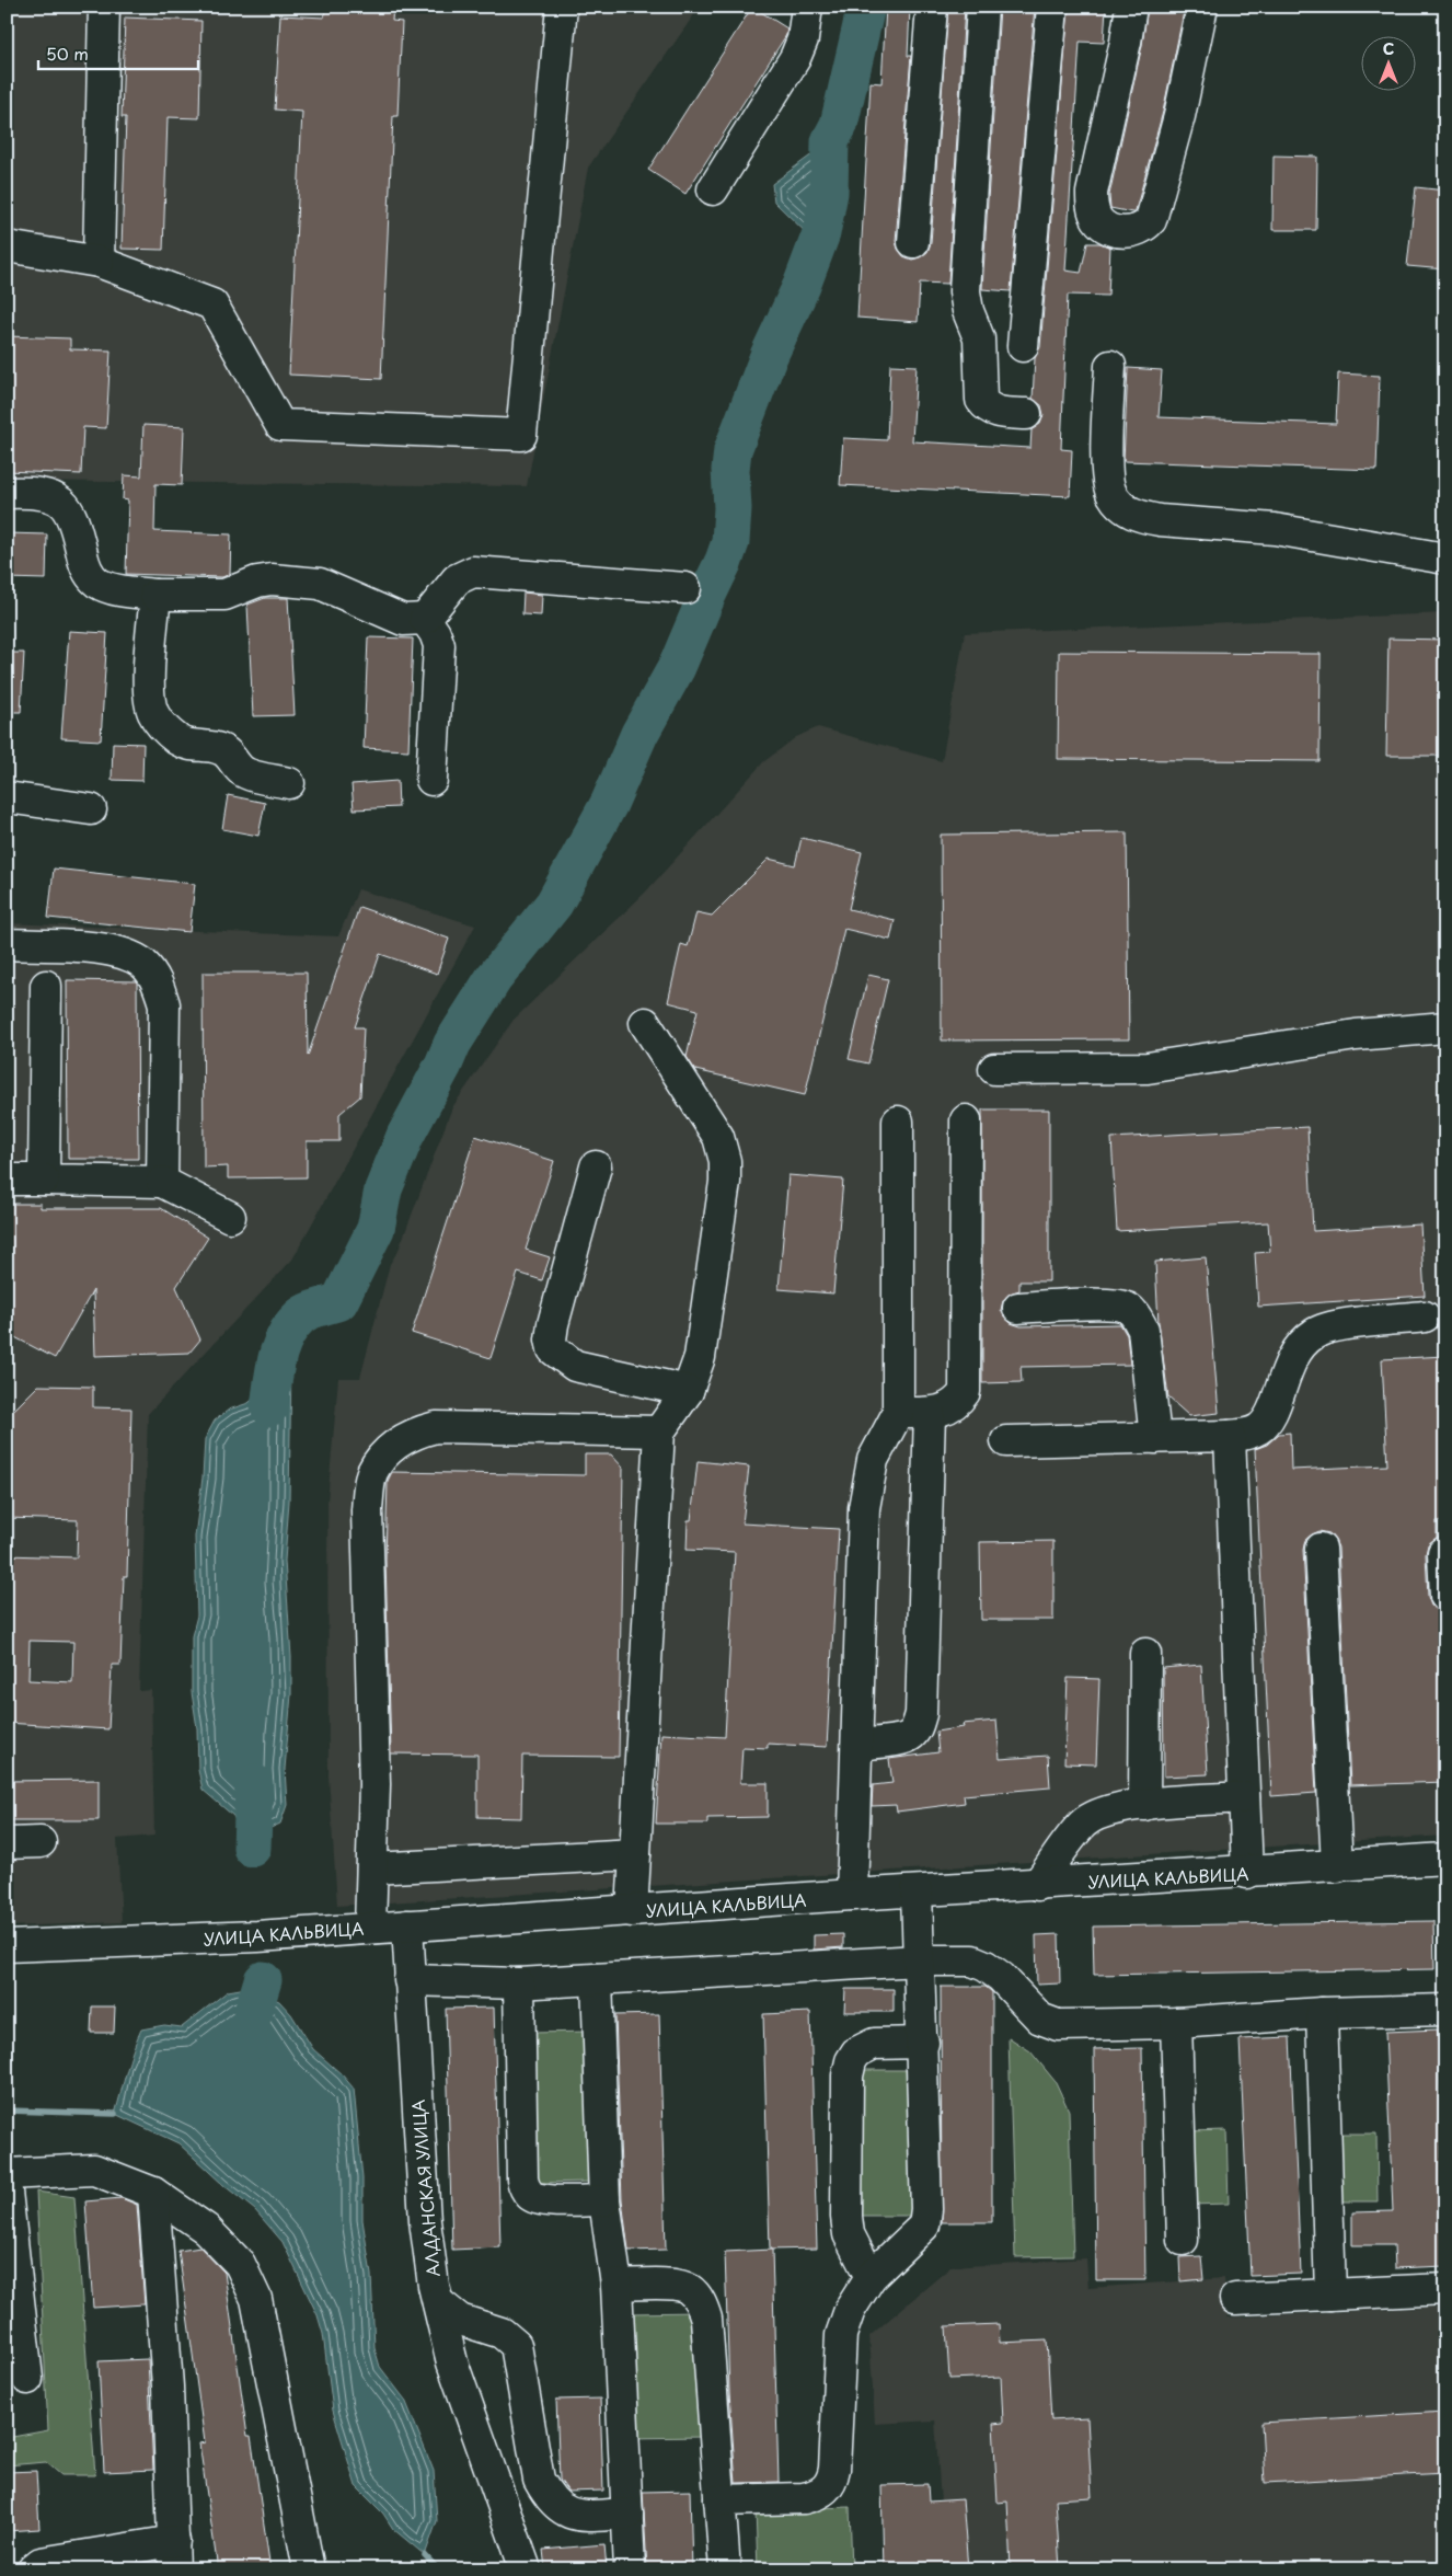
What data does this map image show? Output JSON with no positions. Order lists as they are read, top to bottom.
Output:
{
  "streets": {
    "street": ["УЛИЦА КАЛЬВИЦА", "АЛДАНСКАЯ УЛИЦА"]
  },
  "crossings": [
    ["УЛИЦА КАЛЬВИЦА", "АЛДАНСКАЯ УЛИЦА"]
  ],
  "scale_bar": "50 m",
  "north": "top"
}
